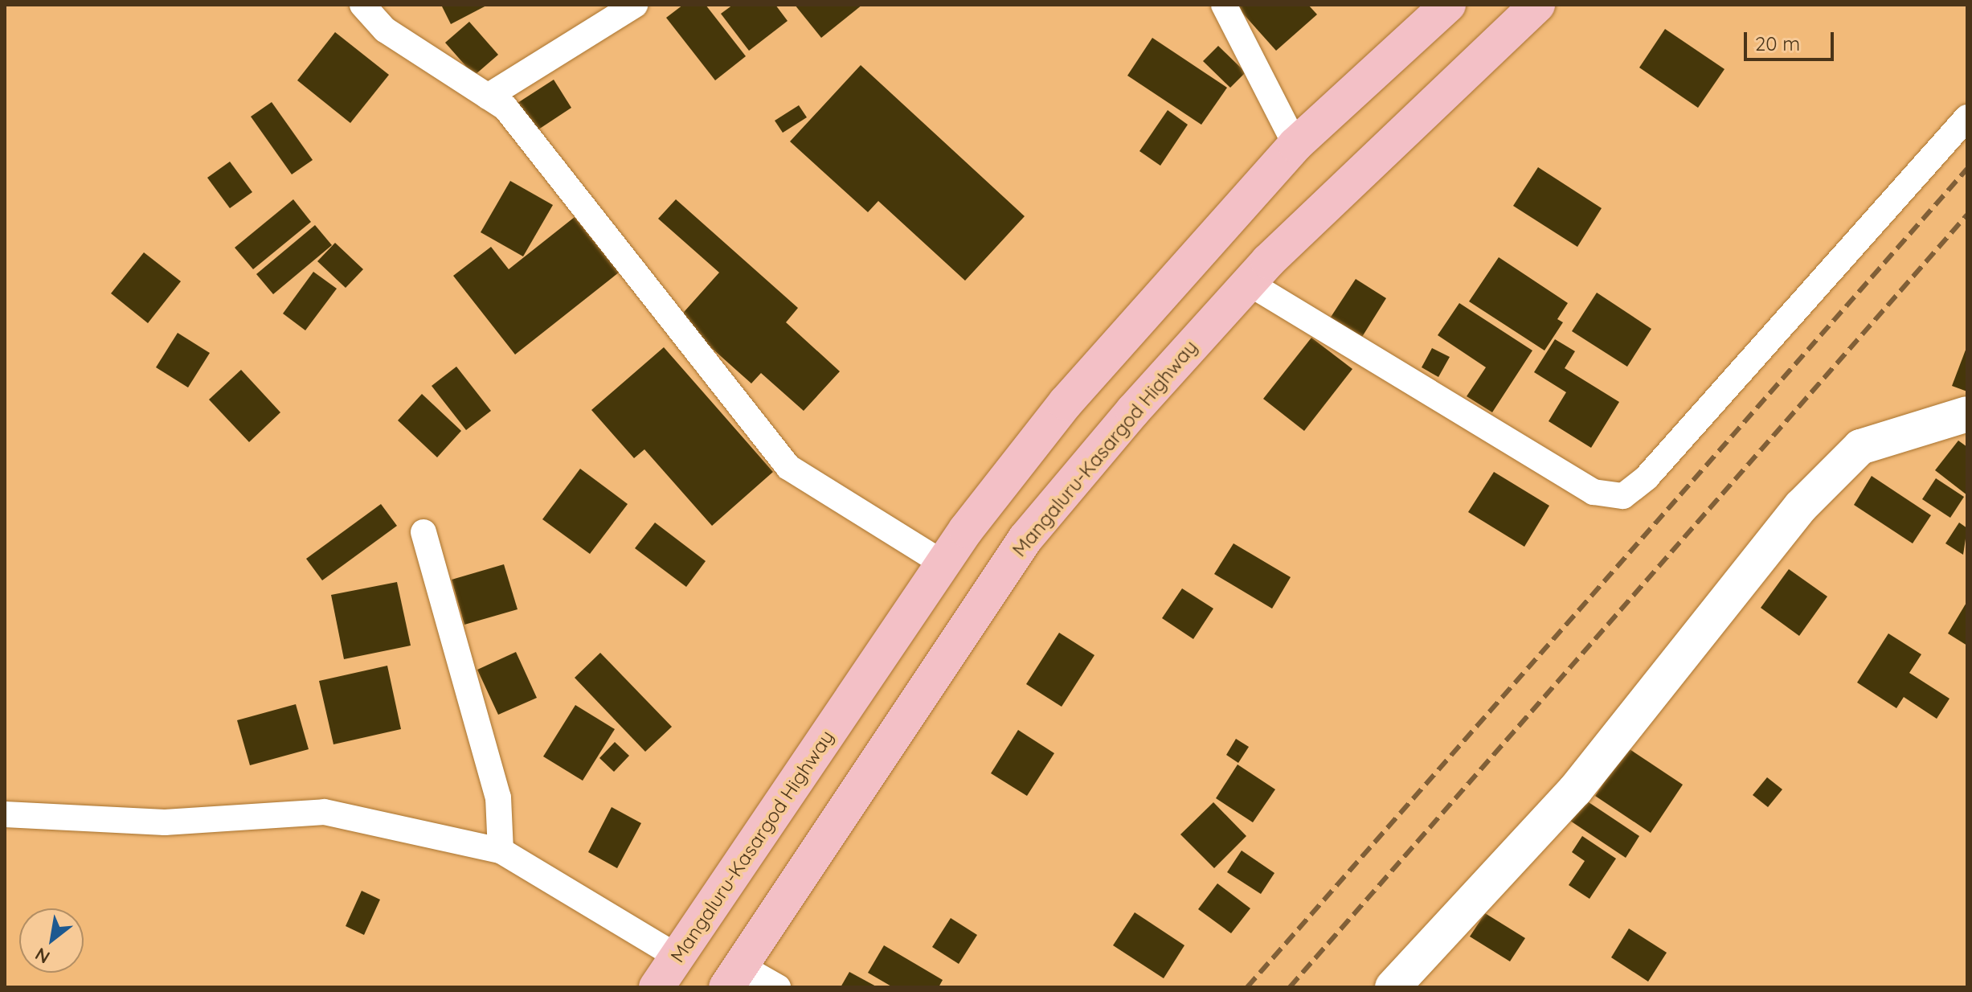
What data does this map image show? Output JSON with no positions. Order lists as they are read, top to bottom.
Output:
{
  "streets": {
    "highway": ["Mangaluru-Kasargod Highway"]
  },
  "scale_bar": "20 m",
  "north": "bottom left"
}
